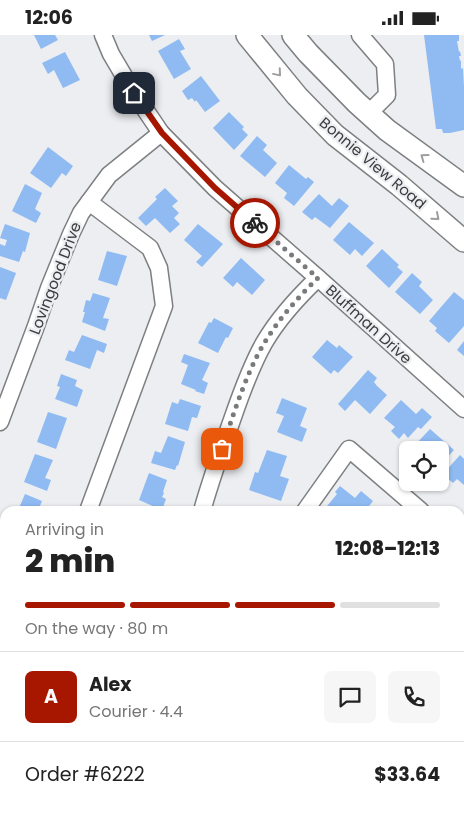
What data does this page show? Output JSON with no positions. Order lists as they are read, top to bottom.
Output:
{
  "streets": {
    "main road": ["Bonnie View Road"],
    "street": ["Lovingood Drive", "Bluffman Drive"]
  },
  "crossings": [
    ["Lovingood Drive", "Bluffman Drive"]
  ],
  "page": {
    "status": "12:06",
    "heading": ["2 min", "Arriving in", "12:08–12:13"],
    "panel": [
      "Alex",
      "Courier · 4.4",
      "Order #6222",
      "$33.64"
    ],
    "bar": "On the way · 80 m",
    "round": "A"
  }
}
